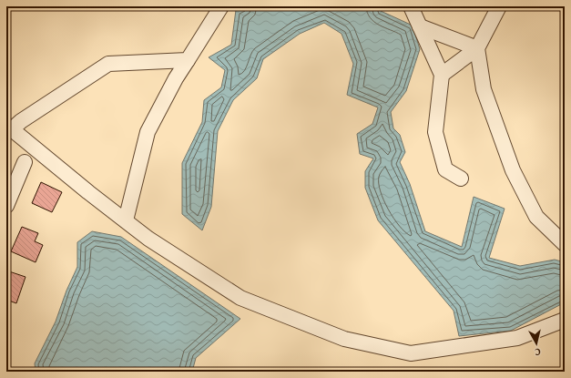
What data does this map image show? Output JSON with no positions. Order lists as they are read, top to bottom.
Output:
{
  "north": "bottom"
}
